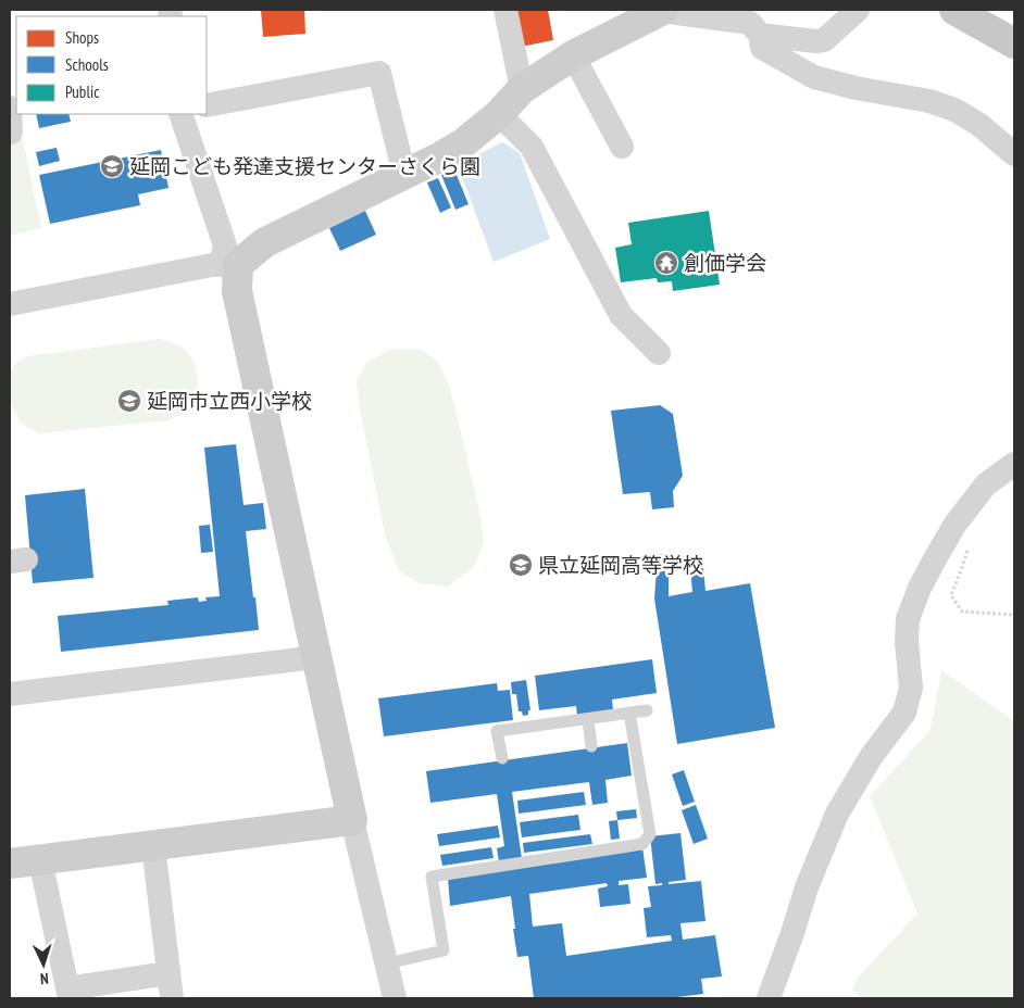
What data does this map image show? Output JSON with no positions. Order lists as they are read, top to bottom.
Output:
{
  "places": {
    "school or university": ["延岡こども発達支援センターさくら園", "延岡市立西小学校", "県立延岡高等学校"],
    "temple": ["創価学会"]
  },
  "legend": ["Shops", "Schools", "Public"],
  "north": "bottom"
}
